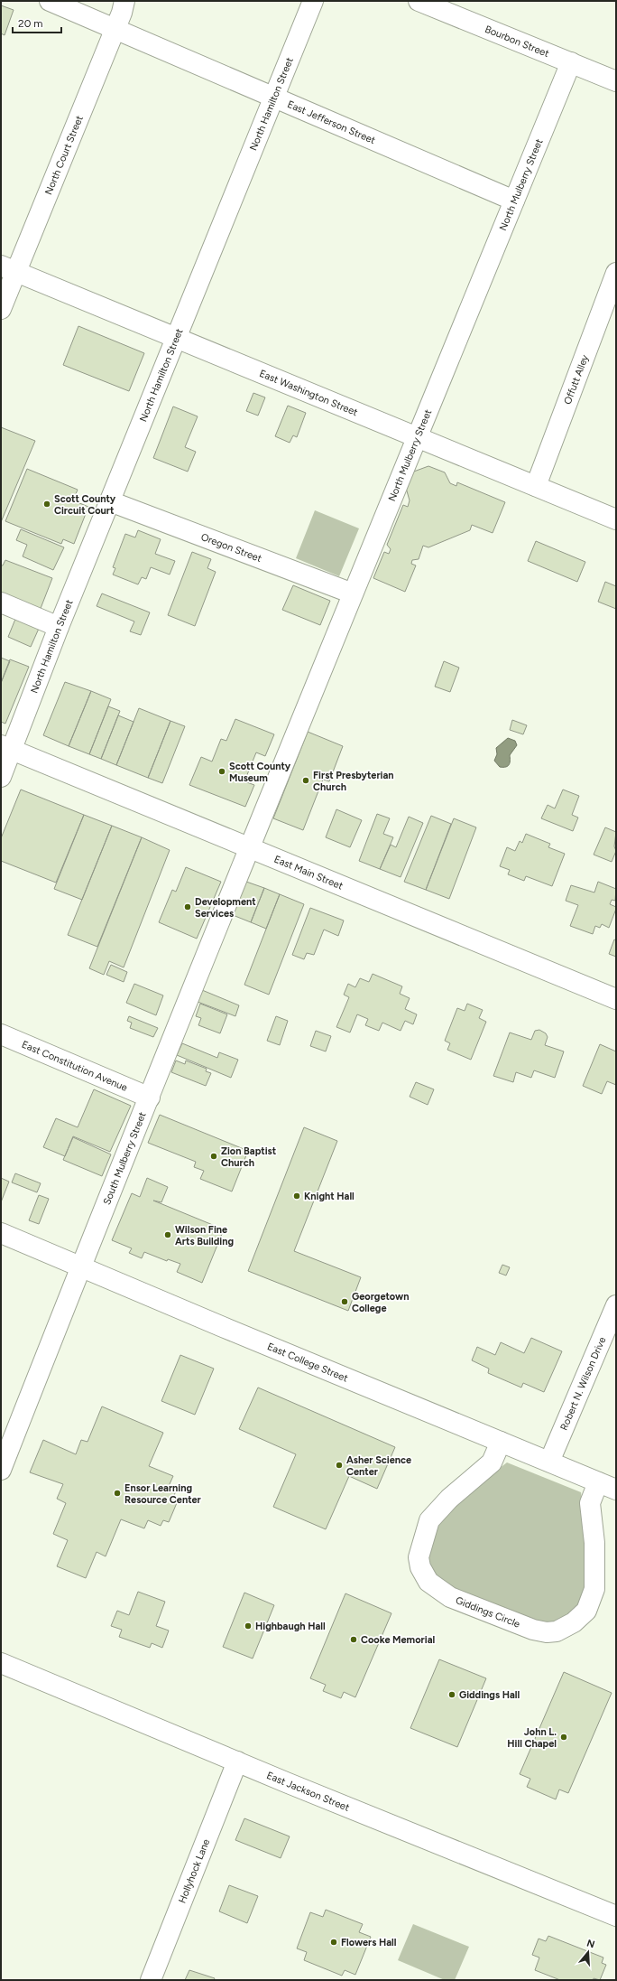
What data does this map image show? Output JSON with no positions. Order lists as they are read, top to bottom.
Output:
{
  "streets": {
    "street": [
      "Bourbon Street",
      "North Hamilton Street",
      "East Jefferson Street",
      "North Court Street",
      "North Mulberry Street",
      "Offutt Alley",
      "East Washington Street",
      "Oregon Street",
      "East Main Street",
      "East Constitution Avenue",
      "South Mulberry Street",
      "East College Street",
      "Robert N. Wilson Drive",
      "Giddings Circle",
      "East Jackson Street",
      "Hollyhock Lane"
    ]
  },
  "crossings": [
    ["Bourbon Street", "North Mulberry Street"],
    ["North Hamilton Street", "East Jefferson Street"],
    ["North Hamilton Street", "East Washington Street"],
    ["North Hamilton Street", "Oregon Street"],
    ["North Hamilton Street", "East Main Street"],
    ["East Jefferson Street", "North Court Street"],
    ["East Jefferson Street", "North Mulberry Street"],
    ["North Court Street", "East Washington Street"],
    ["North Mulberry Street", "East Washington Street"],
    ["North Mulberry Street", "Oregon Street"],
    ["North Mulberry Street", "East Main Street"],
    ["North Mulberry Street", "South Mulberry Street"],
    ["Offutt Alley", "East Washington Street"],
    ["East Main Street", "South Mulberry Street"],
    ["East Constitution Avenue", "South Mulberry Street"],
    ["South Mulberry Street", "East College Street"],
    ["East College Street", "Robert N. Wilson Drive"],
    ["East College Street", "Giddings Circle"],
    ["East Jackson Street", "Hollyhock Lane"]
  ],
  "places": [
    "Scott County Circuit Court",
    "Scott County Museum",
    "First Presbyterian Church",
    "Development Services",
    "Zion Baptist Church",
    "Knight Hall",
    "Wilson Fine Arts Building",
    "Georgetown College",
    "Asher Science Center",
    "Ensor Learning Resource Center",
    "Highbaugh Hall",
    "Cooke Memorial",
    "Giddings Hall",
    "John L. Hill Chapel",
    "Flowers Hall"
  ],
  "scale_bar": "20 m",
  "north": "top"
}
